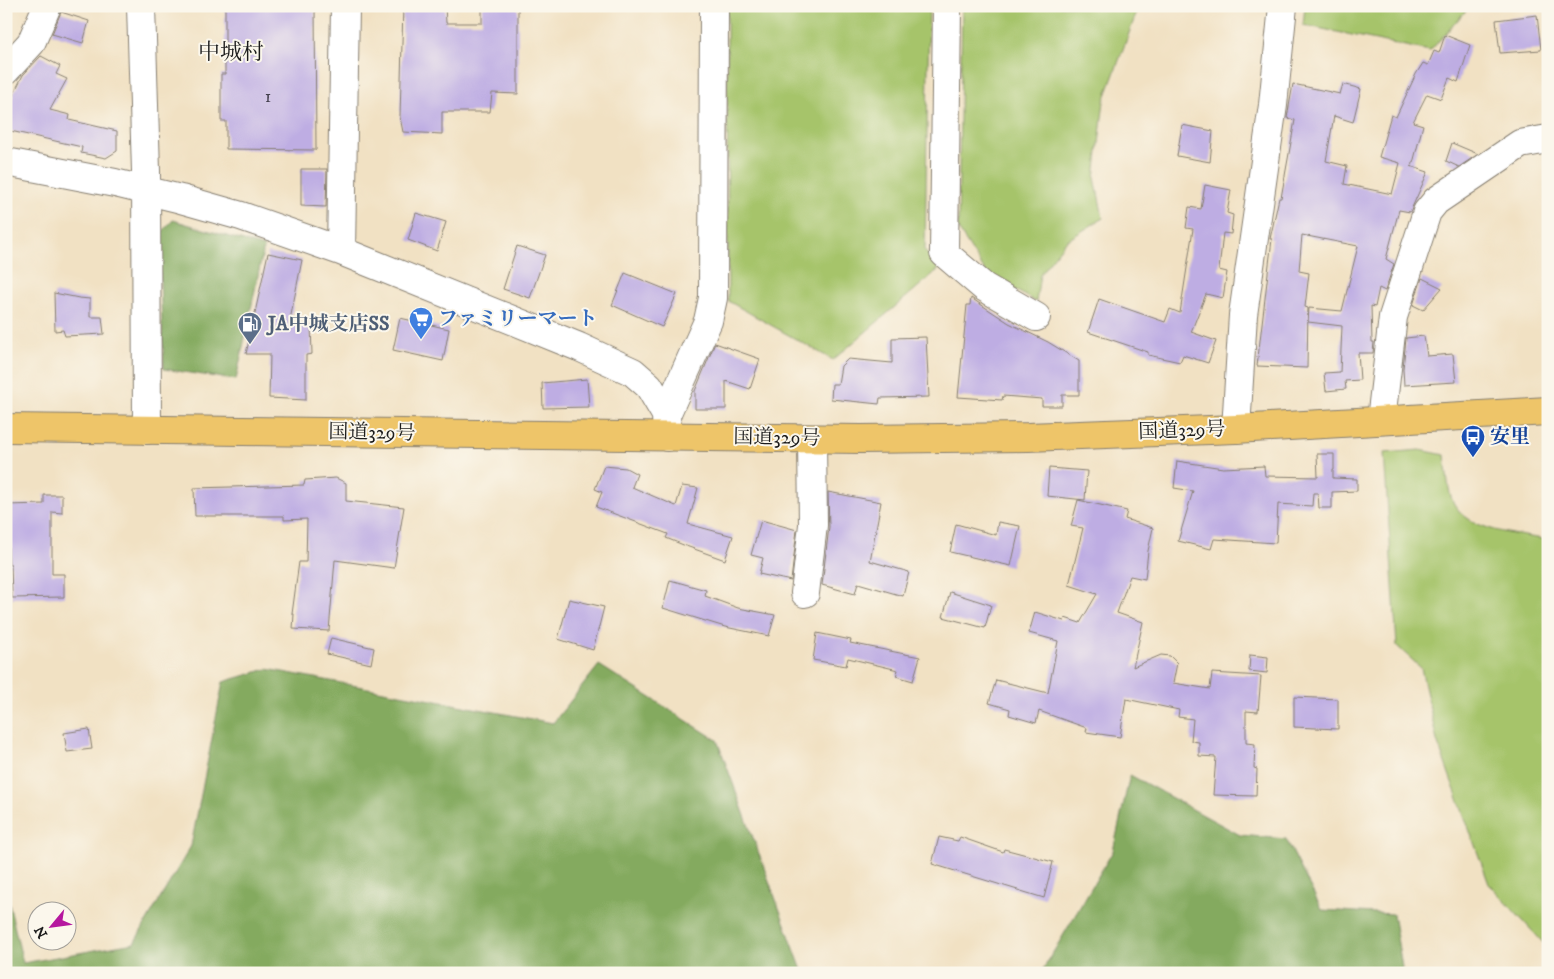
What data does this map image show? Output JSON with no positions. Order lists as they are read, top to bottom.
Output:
{
  "streets": {
    "highway": ["国道329号"]
  },
  "districts": ["中城村"],
  "places": {
    "supermarket": ["ファミリーマート"],
    "fuel station": ["JA中城支店SS"],
    "bus stop": ["安里"]
  },
  "house_numbers": ["1"],
  "north": "bottom left"
}
